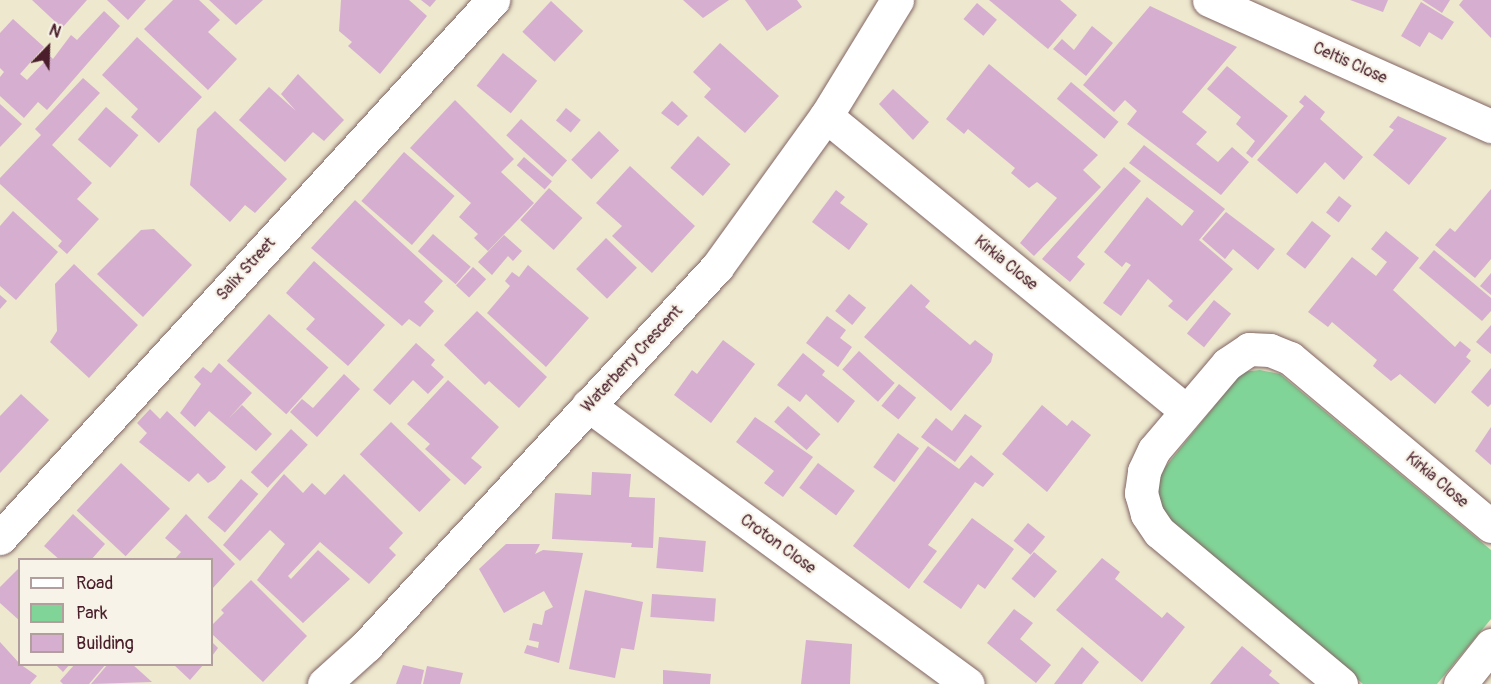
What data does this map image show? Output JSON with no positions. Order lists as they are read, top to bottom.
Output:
{
  "streets": {
    "street": [
      "Celtis Close",
      "Kirkia Close",
      "Salix Street",
      "Waterberry Crescent",
      "Croton Close"
    ]
  },
  "crossings": [
    ["Kirkia Close", "Waterberry Crescent"],
    ["Waterberry Crescent", "Croton Close"]
  ],
  "legend": ["Road", "Park", "Building"],
  "north": "top right"
}
